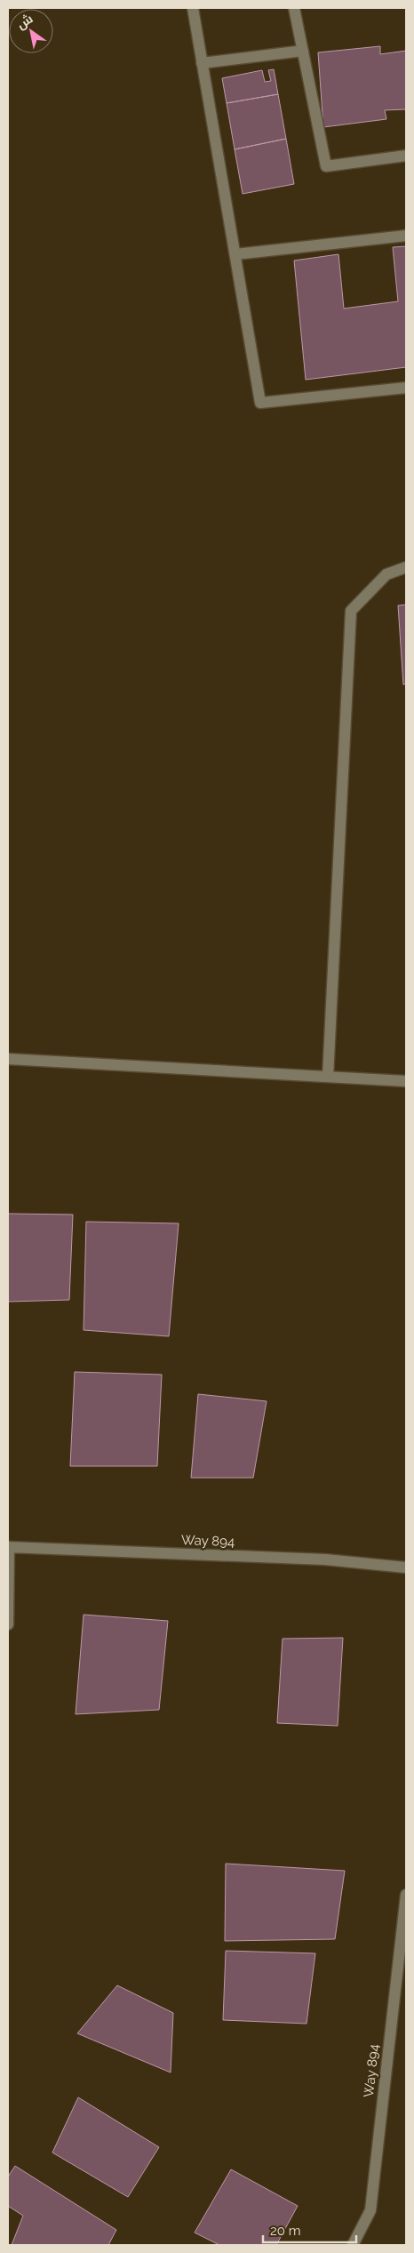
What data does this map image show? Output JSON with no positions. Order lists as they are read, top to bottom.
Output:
{
  "streets": {
    "street": ["Way 894"]
  },
  "scale_bar": "20 m",
  "north": "top left"
}
